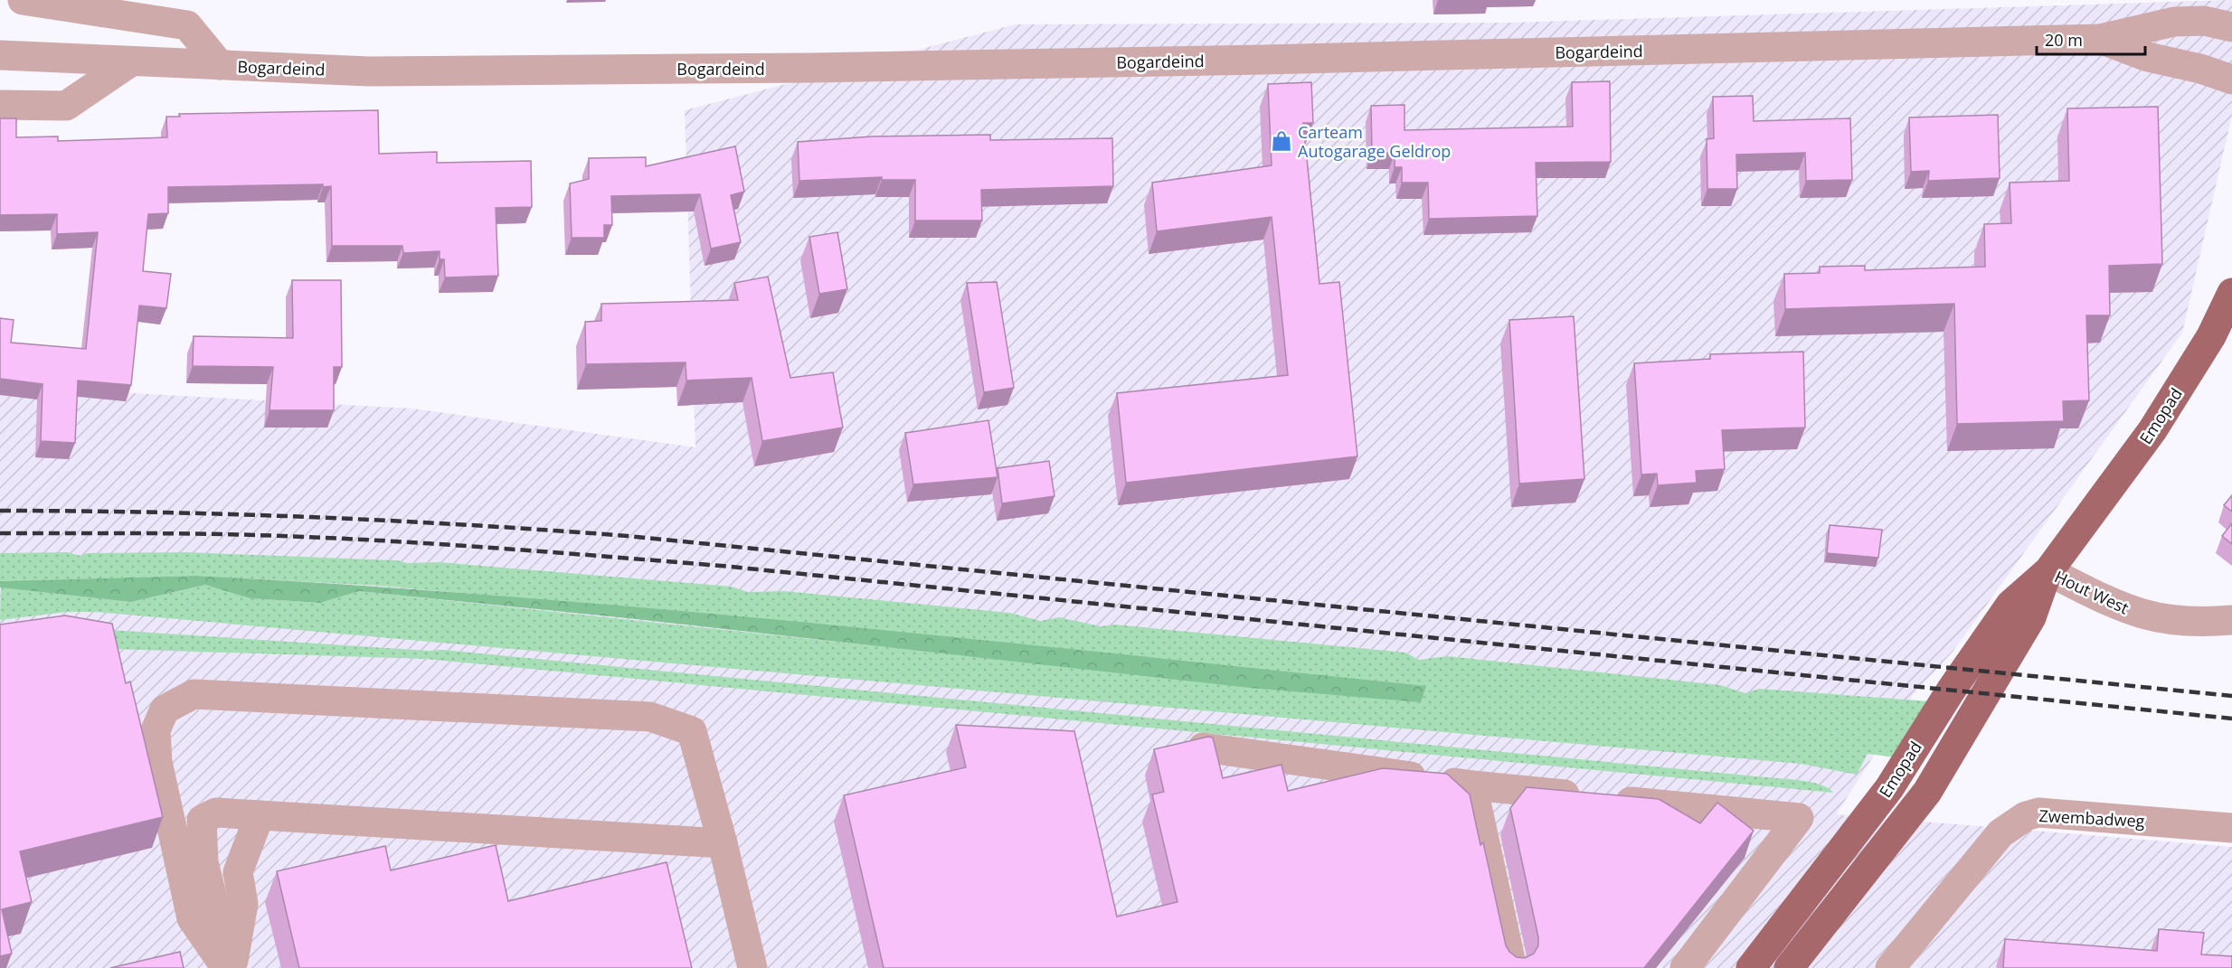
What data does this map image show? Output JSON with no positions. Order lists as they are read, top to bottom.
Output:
{
  "streets": {
    "main road": ["Emopad"],
    "street": ["Bogardeind", "Hout West", "Zwembadweg"]
  },
  "crossings": [
    ["Emopad", "Hout West"]
  ],
  "places": {
    "shop": ["Carteam Autogarage Geldrop"]
  },
  "scale_bar": "20 m"
}
